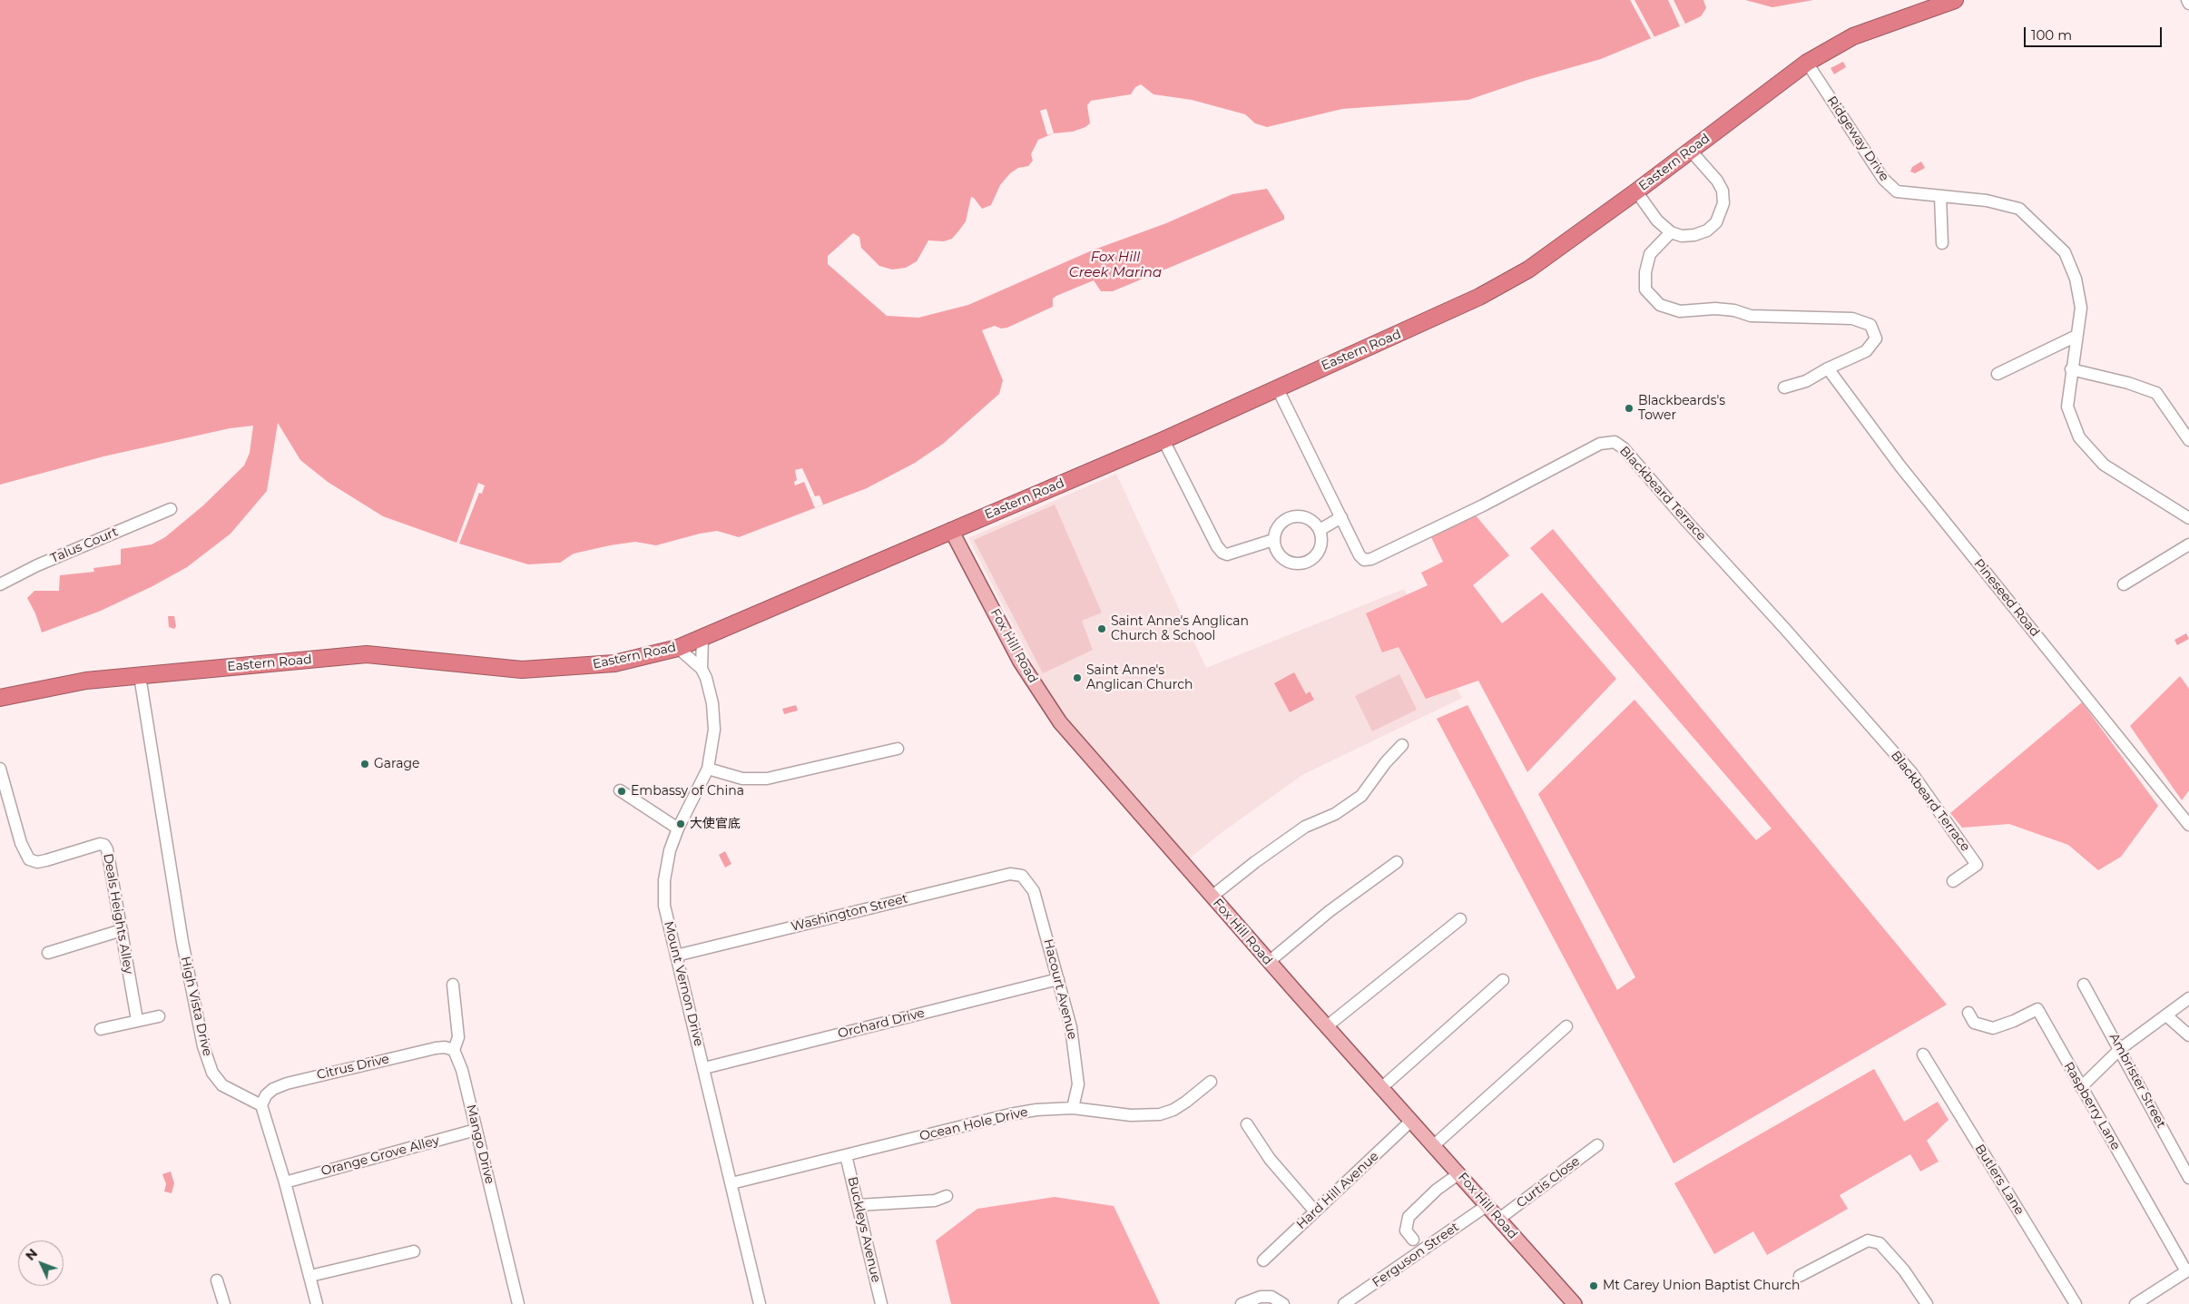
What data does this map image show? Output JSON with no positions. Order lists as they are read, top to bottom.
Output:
{
  "streets": {
    "highway": ["Eastern Road"],
    "main road": ["Fox Hill Road"],
    "street": [
      "Ridgeway Drive",
      "Blackbeard Terrace",
      "Talus Court",
      "Pineseed Road",
      "Washington Street",
      "Deals Heights Alley",
      "Mount Vernon Drive",
      "Hacourt Avenue",
      "High Vista Drive",
      "Orchard Drive",
      "Citrus Drive",
      "Ambrister Street",
      "Raspberry Lane",
      "Ocean Hole Drive",
      "Mango Drive",
      "Orange Grove Alley",
      "Butlers Lane",
      "Curtis Close",
      "Hard Hill Avenue",
      "Buckleys Avenue",
      "Ferguson Street"
    ]
  },
  "crossings": [
    ["Ridgeway Drive", "Eastern Road"],
    ["Eastern Road", "Blackbeard Terrace"],
    ["Eastern Road", "Fox Hill Road"],
    ["Eastern Road", "High Vista Drive"],
    ["Fox Hill Road", "Curtis Close"],
    ["Fox Hill Road", "Hard Hill Avenue"],
    ["Fox Hill Road", "Ferguson Street"],
    ["Washington Street", "Mount Vernon Drive"],
    ["Washington Street", "Hacourt Avenue"],
    ["Mount Vernon Drive", "Orchard Drive"],
    ["Mount Vernon Drive", "Ocean Hole Drive"],
    ["Hacourt Avenue", "Orchard Drive"],
    ["Hacourt Avenue", "Ocean Hole Drive"],
    ["High Vista Drive", "Citrus Drive"],
    ["Citrus Drive", "Mango Drive"],
    ["Ocean Hole Drive", "Buckleys Avenue"],
    ["Mango Drive", "Orange Grove Alley"]
  ],
  "water": ["Fox Hill Creek Marina"],
  "places": [
    "Blackbeards's Tower",
    "Saint Anne's Anglican Church & School",
    "Saint Anne's Anglican Church",
    "Garage",
    "Embassy of China",
    "大使官底",
    "Mt Carey Union Baptist Church"
  ],
  "scale_bar": "100 m",
  "north": "top left"
}
